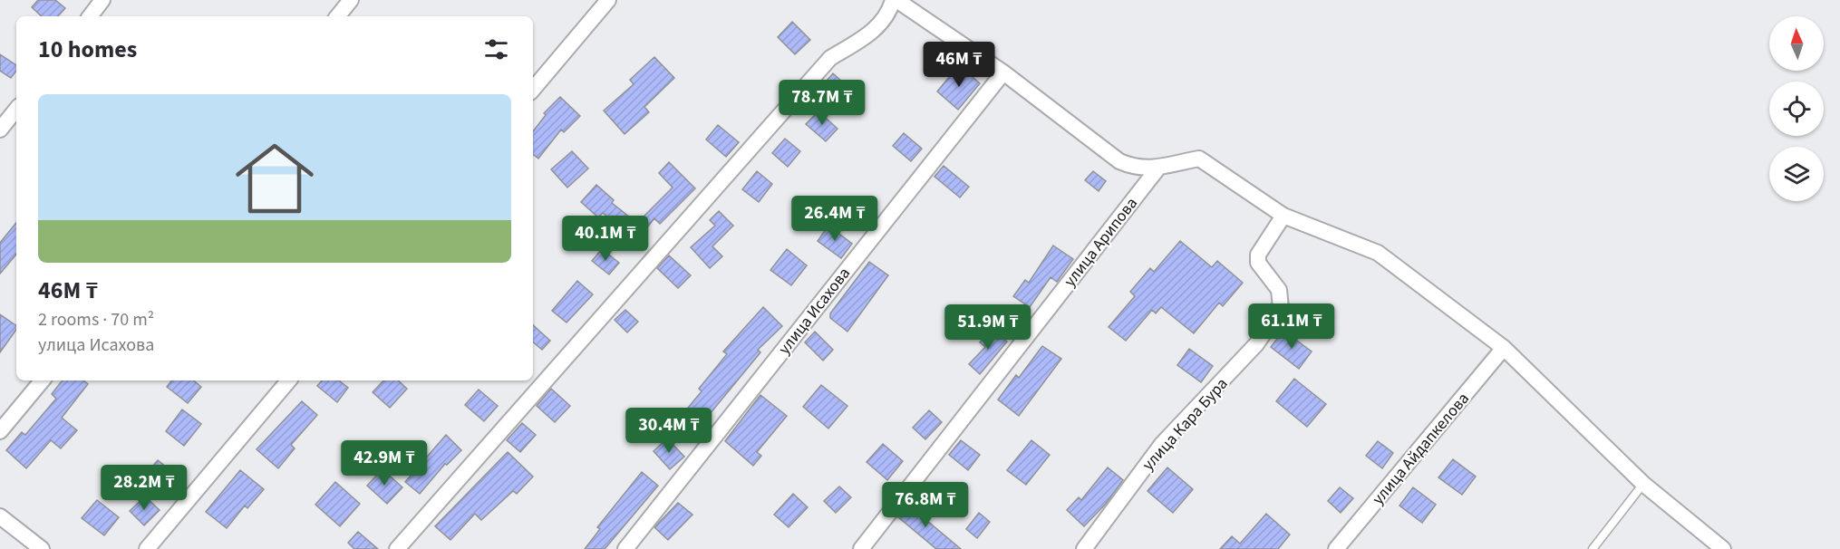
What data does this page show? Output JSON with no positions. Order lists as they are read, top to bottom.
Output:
{
  "streets": {
    "street": [
      "улица Арипова",
      "улица Исахова",
      "улица Кара Бура",
      "улица Айдапкелова"
    ]
  },
  "north": "top",
  "page": {
    "heading": "10 homes",
    "price": [
      "46M ₸",
      "78.7M ₸",
      "26.4M ₸",
      "40.1M ₸",
      "61.1M ₸",
      "51.9M ₸",
      "30.4M ₸",
      "42.9M ₸",
      "28.2M ₸",
      "76.8M ₸"
    ],
    "list": [
      {
        "name": "46M ₸",
        "note": "2 rooms · 70 m² · улица Исахова"
      }
    ]
  }
}
